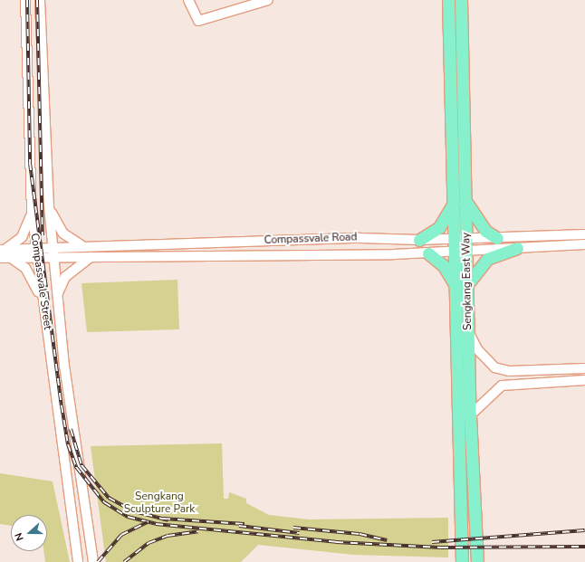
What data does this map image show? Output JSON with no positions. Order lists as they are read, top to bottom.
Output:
{
  "streets": {
    "main road": ["Sengkang East Way"],
    "street": ["Compassvale Road", "Compassvale Street"]
  },
  "crossings": [
    ["Compassvale Road", "Compassvale Street"],
    ["Compassvale Road", "Sengkang East Way"]
  ],
  "parks": ["Sengkang Sculpture Park"],
  "north": "left"
}
